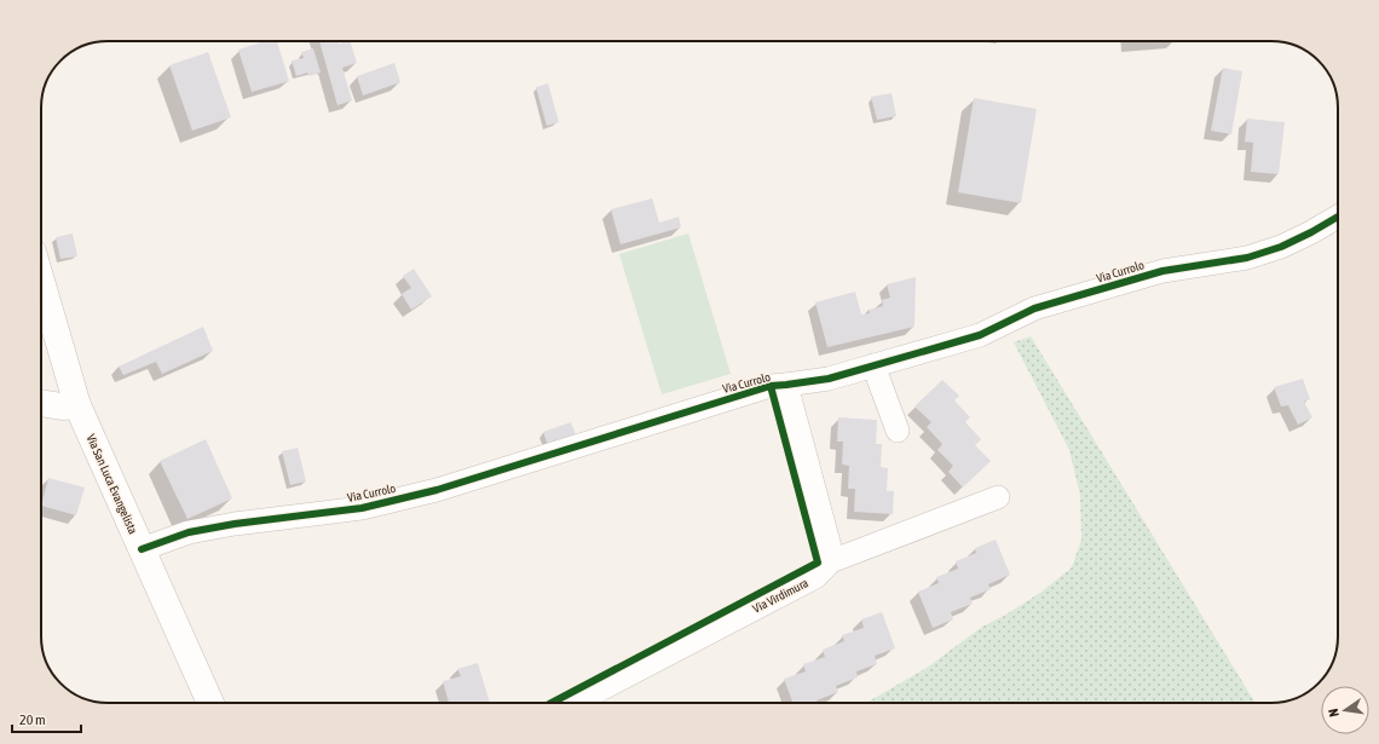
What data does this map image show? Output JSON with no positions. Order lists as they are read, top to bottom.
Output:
{
  "streets": {
    "main road": ["Via San Luca Evangelista"],
    "street": ["Via Currolo", "Via Virdimura"]
  },
  "crossings": [
    ["Via Currolo", "Via San Luca Evangelista"]
  ],
  "scale_bar": "20 m",
  "north": "left"
}
